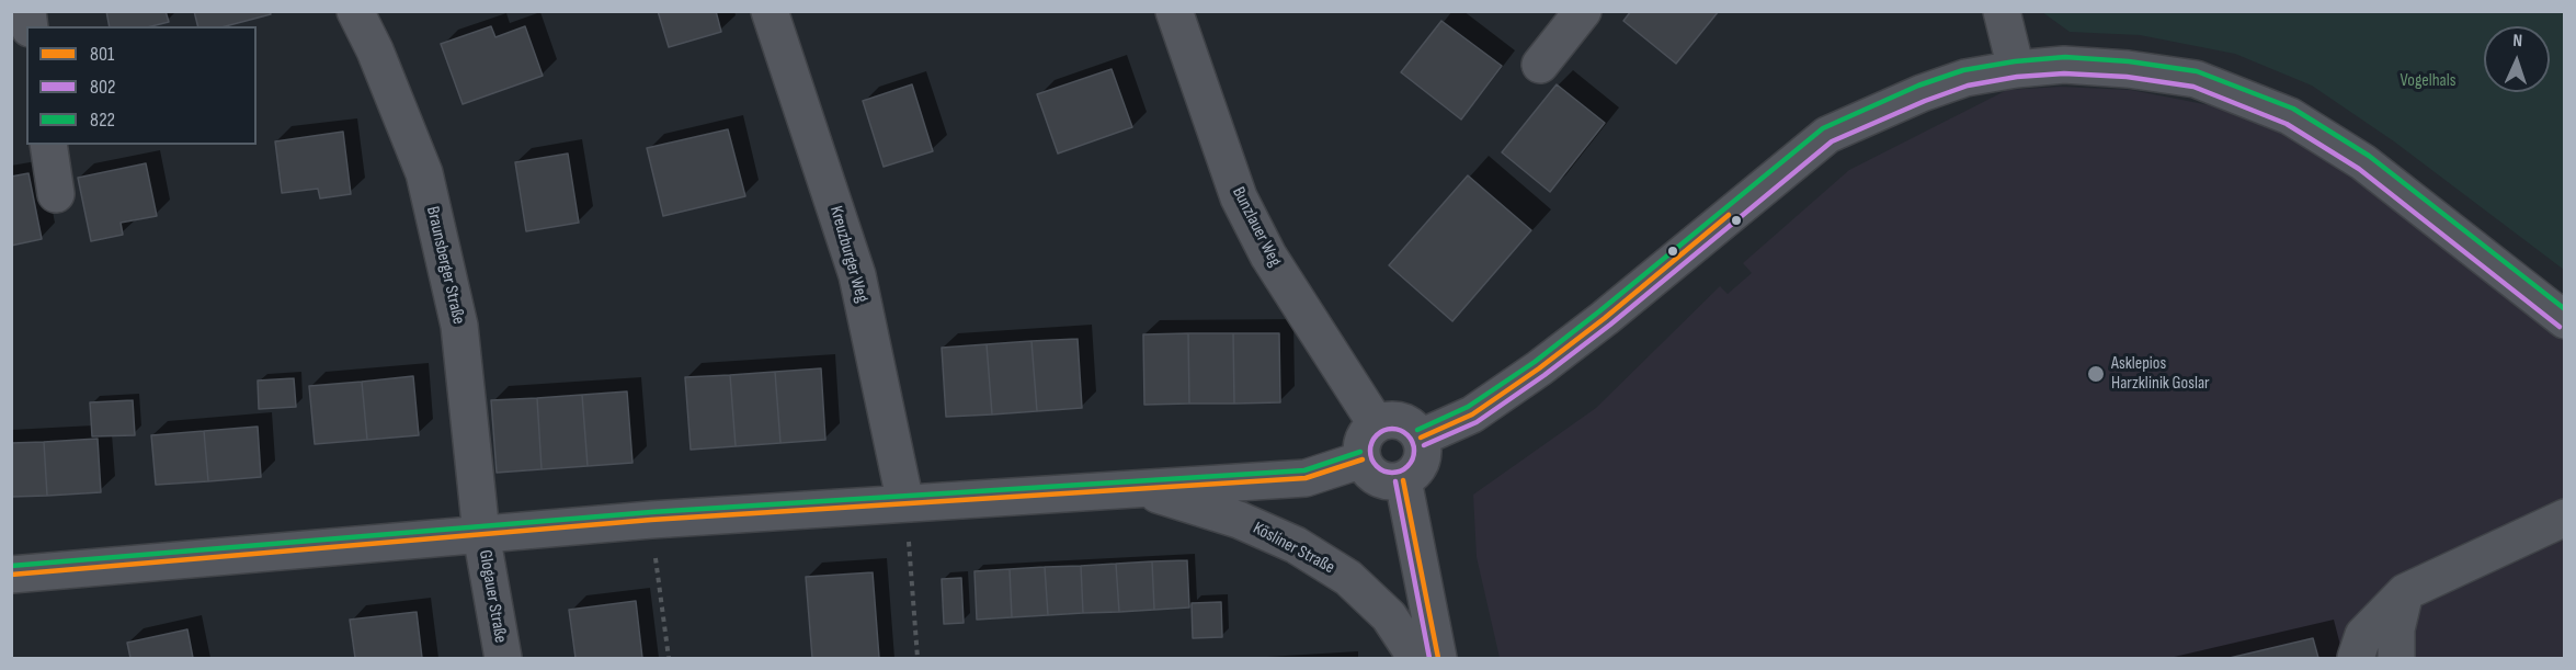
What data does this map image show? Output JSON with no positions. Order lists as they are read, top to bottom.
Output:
{
  "streets": {
    "street": [
      "Bunzlauer Weg",
      "Kreuzburger Weg",
      "Braunsberger Straße",
      "Kösliner Straße",
      "Glogauer Straße"
    ]
  },
  "crossings": [
    ["Braunsberger Straße", "Glogauer Straße"]
  ],
  "parks": ["Vogelhals"],
  "places": ["Asklepios Harzklinik Goslar"],
  "lines": ["transit line 822", "transit line 802", "transit line 801"],
  "legend": ["801", "802", "822"],
  "north": "top"
}
